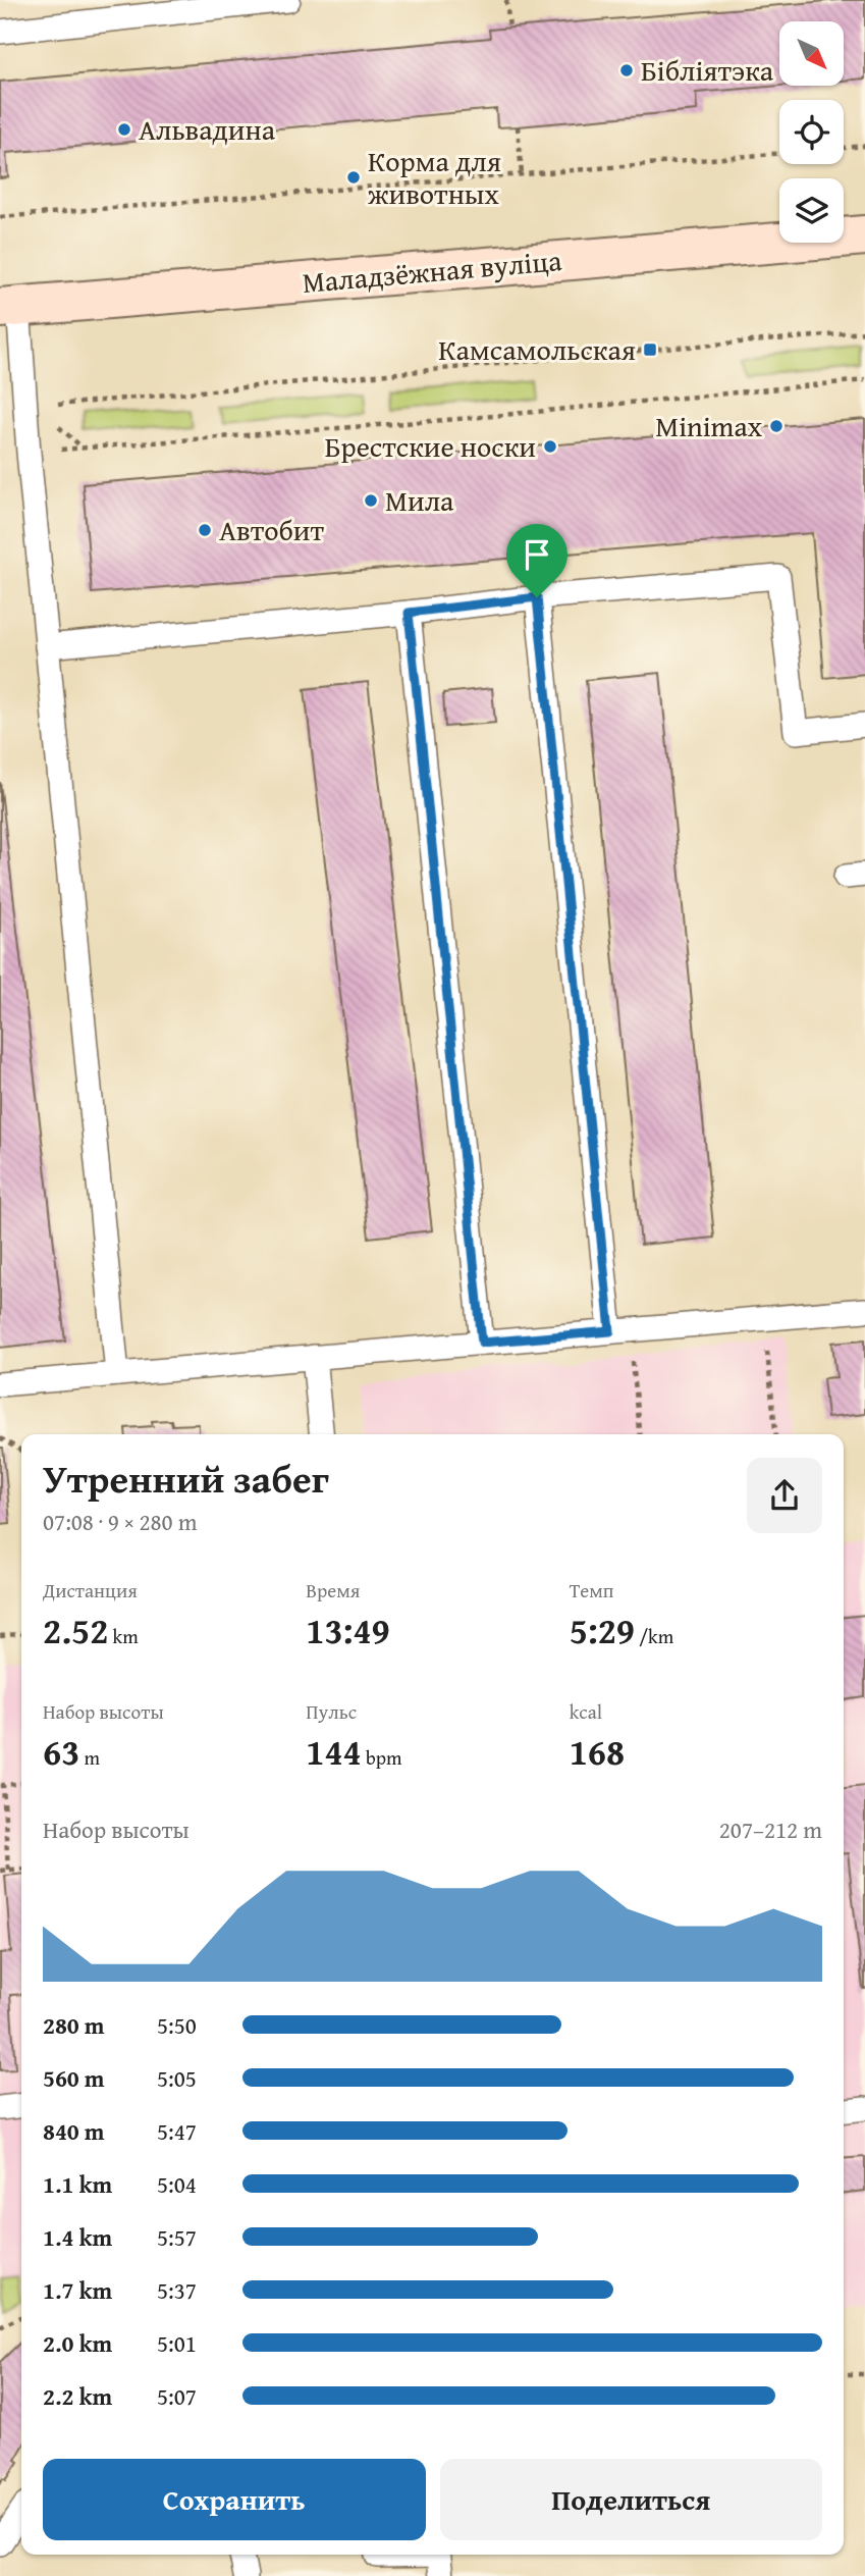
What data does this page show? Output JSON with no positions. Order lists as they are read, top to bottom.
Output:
{
  "streets": {
    "main road": ["Маладзёжная вуліца"]
  },
  "places": {
    "other": [
      "Бібліятэка",
      "Альвадина",
      "Корма для животных",
      "Minimax",
      "Брестские носки",
      "Мила",
      "Автобит"
    ],
    "transit": ["Камсамольская"]
  },
  "north": "bottom right",
  "page": {
    "heading": ["Утренний забег", "07:08 · 9 × 280 m"],
    "stats": [
      ["Дистанция", "2.52 km"],
      ["Время", "13:49"],
      ["Темп", "5:29 /km"],
      ["Набор высоты", "63 m"],
      ["Пульс", "144 bpm"],
      ["kcal", "168"]
    ],
    "chart": ["Набор высоты", "207–212 m"],
    "list": [
      {
        "name": "280 m",
        "note": "5:50"
      },
      {
        "name": "560 m",
        "note": "5:05"
      },
      {
        "name": "840 m",
        "note": "5:47"
      },
      {
        "name": "1.1 km",
        "note": "5:04"
      },
      {
        "name": "1.4 km",
        "note": "5:57"
      },
      {
        "name": "1.7 km",
        "note": "5:37"
      },
      {
        "name": "2.0 km",
        "note": "5:01"
      },
      {
        "name": "2.2 km",
        "note": "5:07"
      }
    ],
    "buttons": ["Сохранить", "Поделиться"]
  }
}
